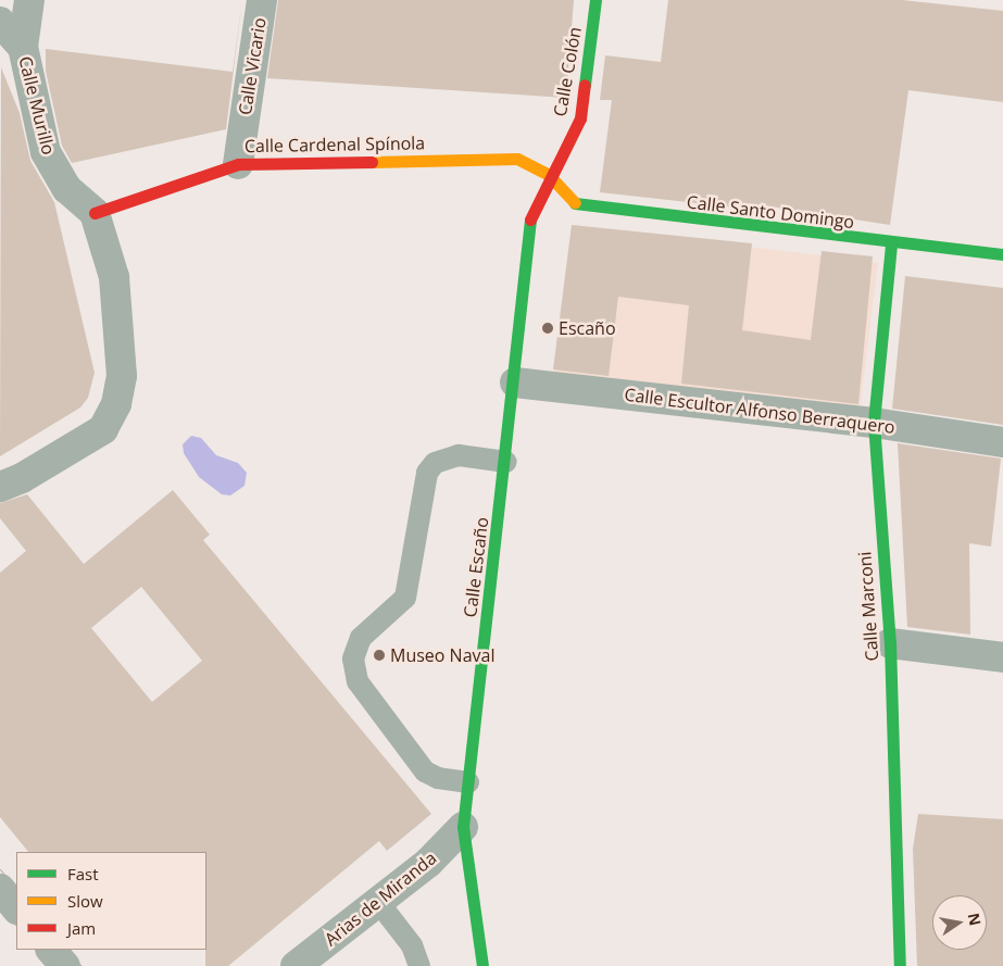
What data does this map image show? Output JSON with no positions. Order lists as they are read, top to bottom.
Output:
{
  "streets": {
    "street": [
      "Calle Vicario",
      "Calle Colón",
      "Calle Murillo",
      "Calle Cardenal Spínola",
      "Calle Santo Domingo",
      "Calle Escultor Alfonso Berraquero",
      "Calle Escaño",
      "Calle Marconi",
      "Arias de Miranda"
    ]
  },
  "crossings": [
    ["Calle Vicario", "Calle Cardenal Spínola"],
    ["Calle Colón", "Calle Cardenal Spínola"],
    ["Calle Colón", "Calle Santo Domingo"],
    ["Calle Colón", "Calle Escaño"],
    ["Calle Murillo", "Calle Cardenal Spínola"],
    ["Calle Cardenal Spínola", "Calle Santo Domingo"],
    ["Calle Cardenal Spínola", "Calle Escaño"],
    ["Calle Santo Domingo", "Calle Escaño"],
    ["Calle Santo Domingo", "Calle Marconi"],
    ["Calle Escultor Alfonso Berraquero", "Calle Escaño"],
    ["Calle Escultor Alfonso Berraquero", "Calle Marconi"],
    ["Calle Escaño", "Arias de Miranda"]
  ],
  "places": ["Escaño", "Museo Naval"],
  "legend": ["Fast", "Slow", "Jam"],
  "north": "right"
}
